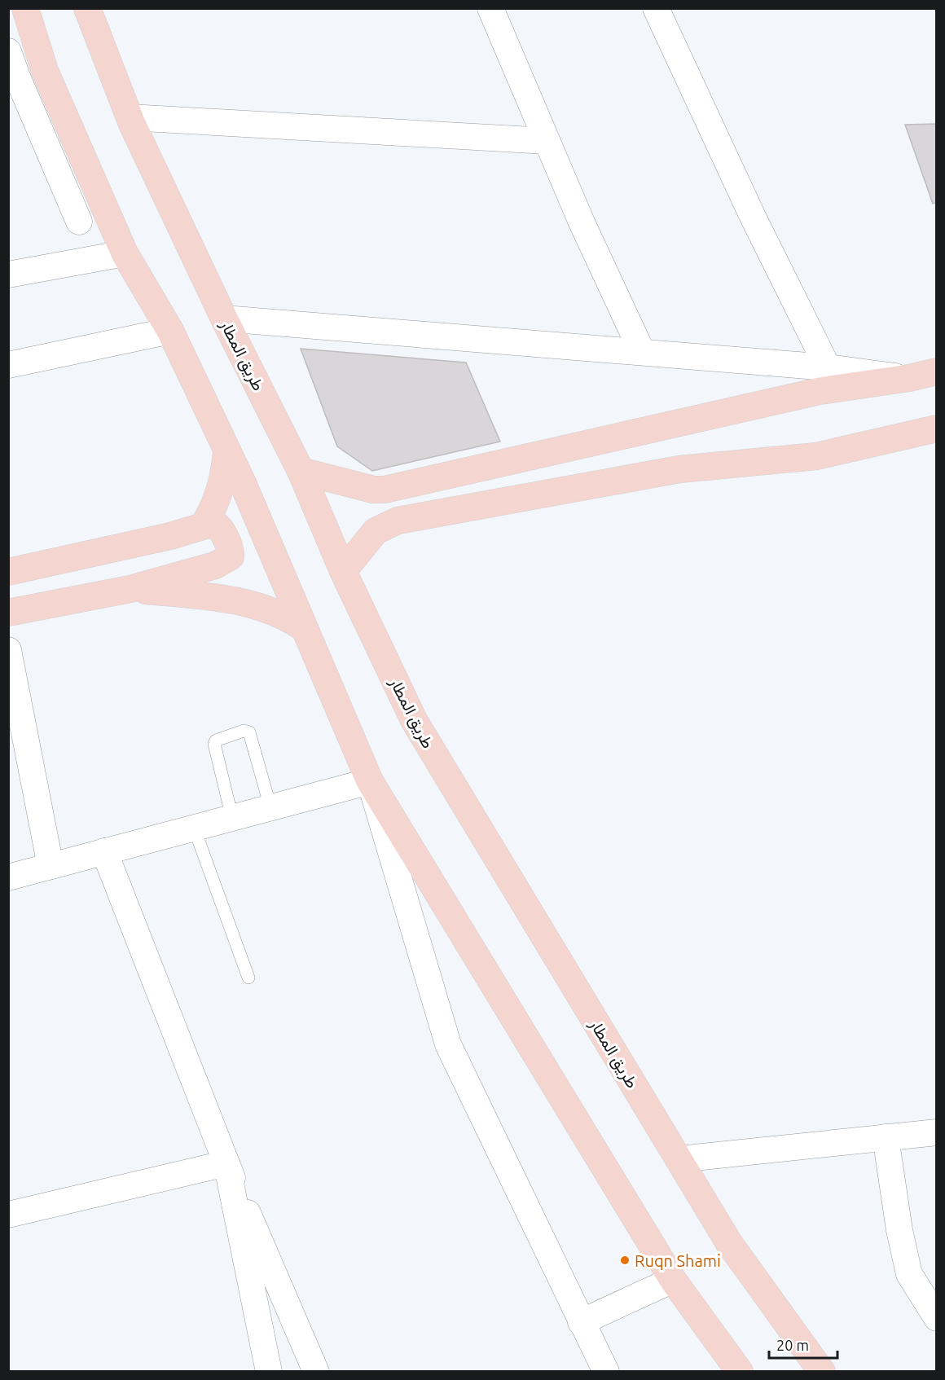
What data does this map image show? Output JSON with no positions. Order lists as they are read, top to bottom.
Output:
{
  "streets": {
    "main road": ["طريق المطار"]
  },
  "places": ["Ruqn Shami"],
  "scale_bar": "20 m"
}
